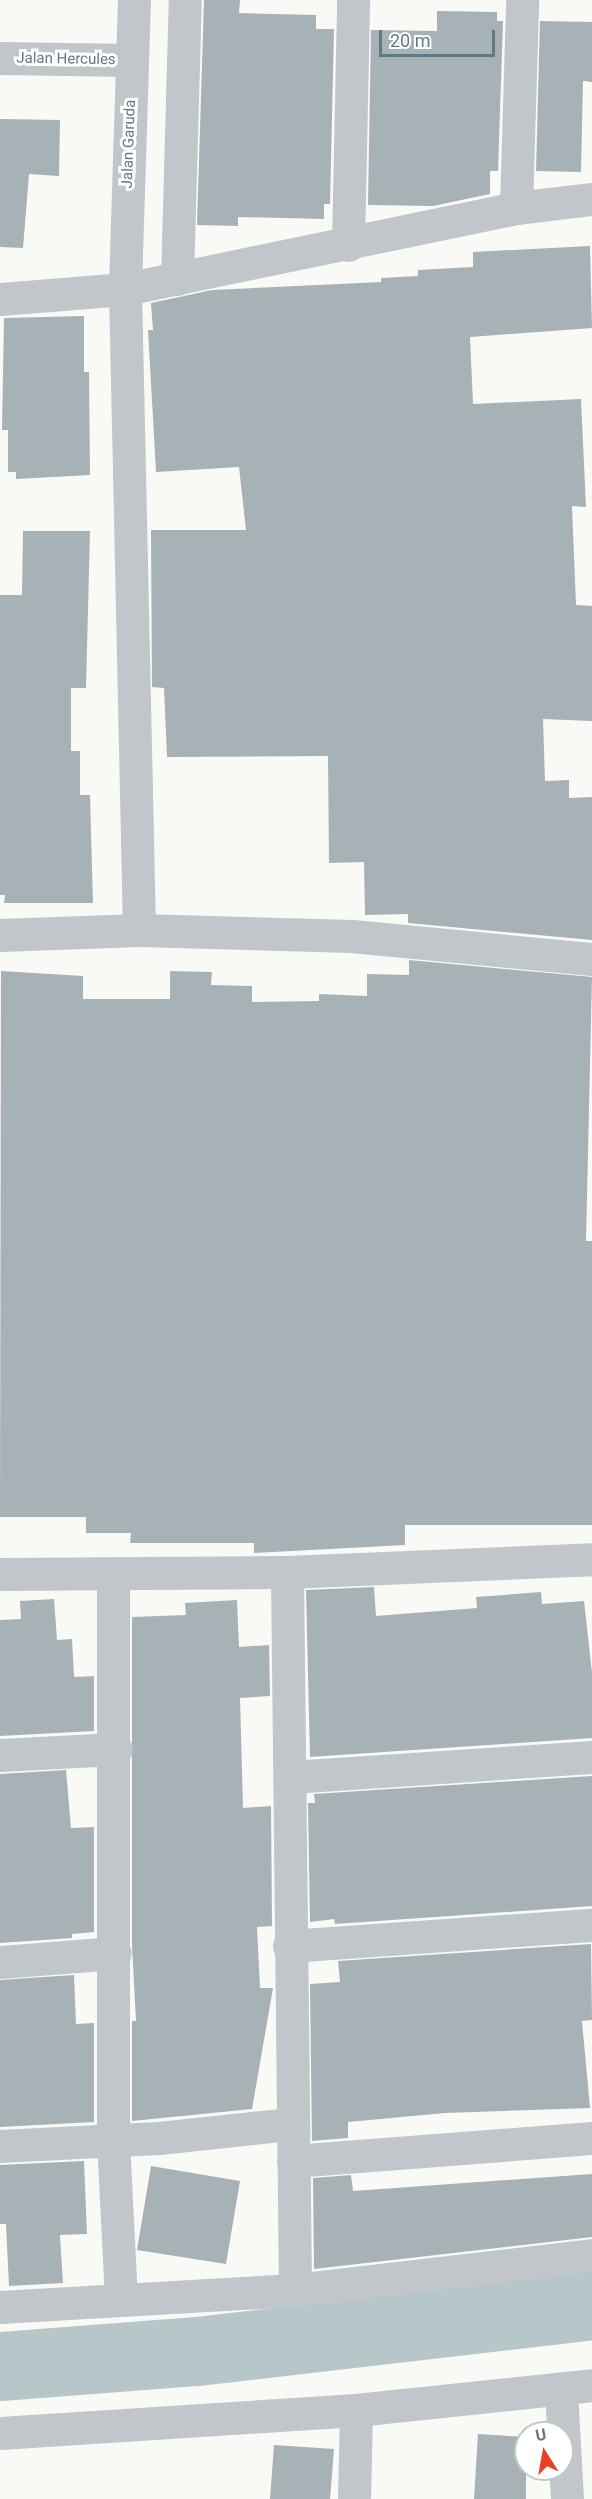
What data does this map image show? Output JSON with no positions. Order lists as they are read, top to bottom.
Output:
{
  "streets": {
    "street": ["Jalan Hercules", "Jalan Garuda"]
  },
  "crossings": [
    ["Jalan Hercules", "Jalan Garuda"]
  ],
  "scale_bar": "20 m",
  "north": "top"
}
